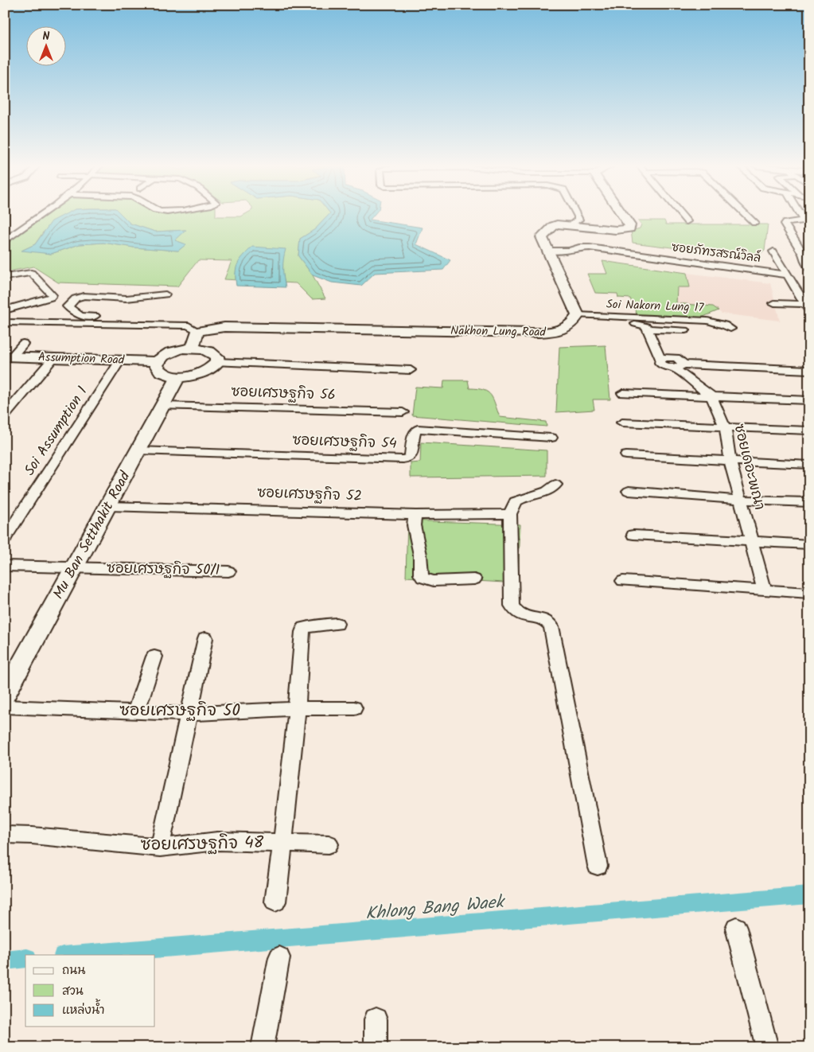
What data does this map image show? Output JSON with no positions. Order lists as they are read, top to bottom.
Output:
{
  "streets": {
    "street": [
      "ซอยภัทรสรณ์วิลล์",
      "Soi Nakorn Lung 17",
      "Nakhon Lung Road",
      "Assumption Road",
      "ซอยเศรษฐกิจ 56",
      "Soi Assumption 1",
      "ซอยเศรษฐกิจ 54",
      "ซอยเดอะพณา",
      "ซอยเศรษฐกิจ 52",
      "Mu Ban Setthakit Road",
      "ซอยเศรษฐกิจ 50/1",
      "ซอยเศรษฐกิจ 50",
      "ซอยเศรษฐกิจ 48"
    ]
  },
  "crossings": [
    ["Soi Nakorn Lung 17", "Nakhon Lung Road"],
    ["Assumption Road", "Soi Assumption 1"],
    ["ซอยเศรษฐกิจ 56", "Mu Ban Setthakit Road"],
    ["ซอยเศรษฐกิจ 54", "Mu Ban Setthakit Road"],
    ["ซอยเศรษฐกิจ 52", "Mu Ban Setthakit Road"],
    ["Mu Ban Setthakit Road", "ซอยเศรษฐกิจ 50/1"]
  ],
  "water": ["Khlong Bang Waek"],
  "legend": ["ถนน", "สวน", "แหล่งน้ำ"],
  "north": "top"
}
